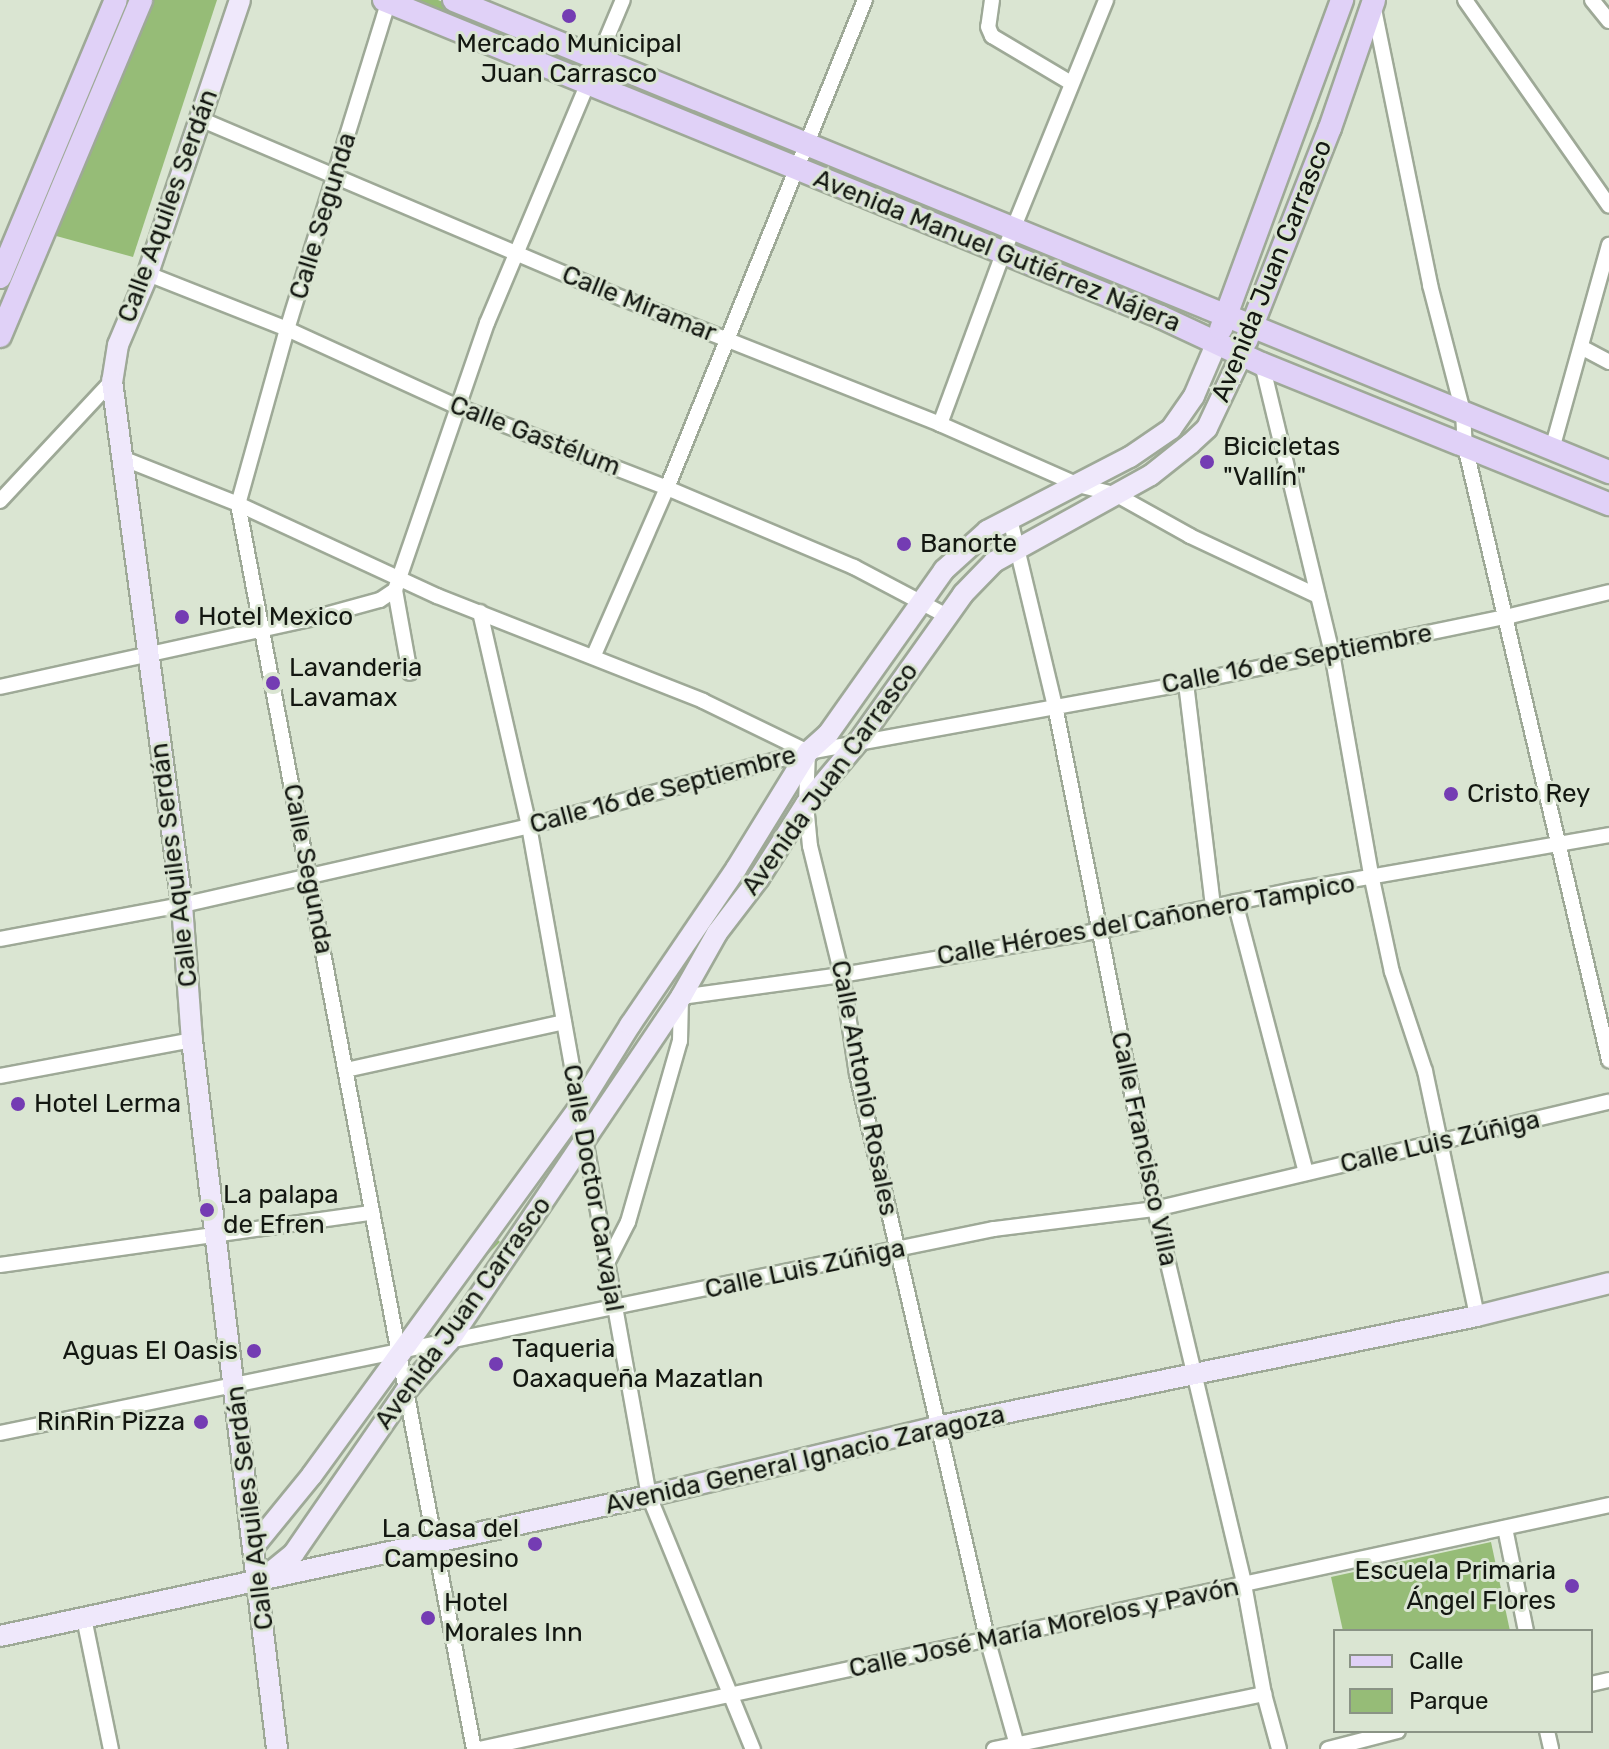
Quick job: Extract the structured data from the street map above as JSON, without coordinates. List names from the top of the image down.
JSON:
{
  "streets": {
    "main road": ["Avenida Manuel Gutiérrez Nájera", "Avenida Juan Carrasco"],
    "street": [
      "Calle Aquiles Serdán",
      "Calle Segunda",
      "Calle Miramar",
      "Calle Gastélum",
      "Calle 16 de Septiembre",
      "Calle Héroes del Cañonero Tampico",
      "Calle Antonio Rosales",
      "Calle Luis Zúñiga",
      "Calle Francisco Villa",
      "Calle Doctor Carvajal",
      "Avenida General Ignacio Zaragoza",
      "Calle José María Morelos y Pavón"
    ]
  },
  "crossings": [
    ["Calle Aquiles Serdán", "Avenida Juan Carrasco"],
    ["Calle Aquiles Serdán", "Calle Miramar"],
    ["Calle Aquiles Serdán", "Calle Gastélum"],
    ["Calle Aquiles Serdán", "Calle 16 de Septiembre"],
    ["Calle Aquiles Serdán", "Calle Luis Zúñiga"],
    ["Calle Aquiles Serdán", "Avenida General Ignacio Zaragoza"],
    ["Calle Segunda", "Avenida Manuel Gutiérrez Nájera"],
    ["Calle Segunda", "Avenida Juan Carrasco"],
    ["Calle Segunda", "Calle Miramar"],
    ["Calle Segunda", "Calle Gastélum"],
    ["Calle Segunda", "Calle 16 de Septiembre"],
    ["Calle Segunda", "Calle Luis Zúñiga"],
    ["Calle Segunda", "Avenida General Ignacio Zaragoza"],
    ["Calle Segunda", "Calle José María Morelos y Pavón"],
    ["Avenida Manuel Gutiérrez Nájera", "Avenida Juan Carrasco"],
    ["Avenida Juan Carrasco", "Calle Miramar"],
    ["Avenida Juan Carrasco", "Calle Gastélum"],
    ["Avenida Juan Carrasco", "Calle 16 de Septiembre"],
    ["Avenida Juan Carrasco", "Calle Héroes del Cañonero Tampico"],
    ["Avenida Juan Carrasco", "Calle Antonio Rosales"],
    ["Avenida Juan Carrasco", "Calle Luis Zúñiga"],
    ["Avenida Juan Carrasco", "Calle Francisco Villa"],
    ["Avenida Juan Carrasco", "Calle Doctor Carvajal"],
    ["Avenida Juan Carrasco", "Avenida General Ignacio Zaragoza"],
    ["Calle 16 de Septiembre", "Calle Antonio Rosales"],
    ["Calle 16 de Septiembre", "Calle Francisco Villa"],
    ["Calle 16 de Septiembre", "Calle Doctor Carvajal"],
    ["Calle Héroes del Cañonero Tampico", "Calle Antonio Rosales"],
    ["Calle Héroes del Cañonero Tampico", "Calle Francisco Villa"],
    ["Calle Antonio Rosales", "Calle Luis Zúñiga"],
    ["Calle Antonio Rosales", "Avenida General Ignacio Zaragoza"],
    ["Calle Antonio Rosales", "Calle José María Morelos y Pavón"],
    ["Calle Luis Zúñiga", "Calle Francisco Villa"],
    ["Calle Luis Zúñiga", "Calle Doctor Carvajal"],
    ["Calle Francisco Villa", "Avenida General Ignacio Zaragoza"],
    ["Calle Francisco Villa", "Calle José María Morelos y Pavón"],
    ["Calle Doctor Carvajal", "Avenida General Ignacio Zaragoza"],
    ["Calle Doctor Carvajal", "Calle José María Morelos y Pavón"]
  ],
  "places": [
    "Mercado Municipal Juan Carrasco",
    "Bicicletas \"Vallín\"",
    "Banorte",
    "Hotel Mexico",
    "Lavanderia Lavamax",
    "Cristo Rey",
    "Hotel Lerma",
    "La palapa de Efren",
    "Aguas El Oasis",
    "Taqueria Oaxaqueña Mazatlan",
    "RinRin Pizza",
    "La Casa del Campesino",
    "Escuela Primaria Ángel Flores",
    "Hotel Morales Inn"
  ],
  "legend": ["Calle", "Parque"]
}
